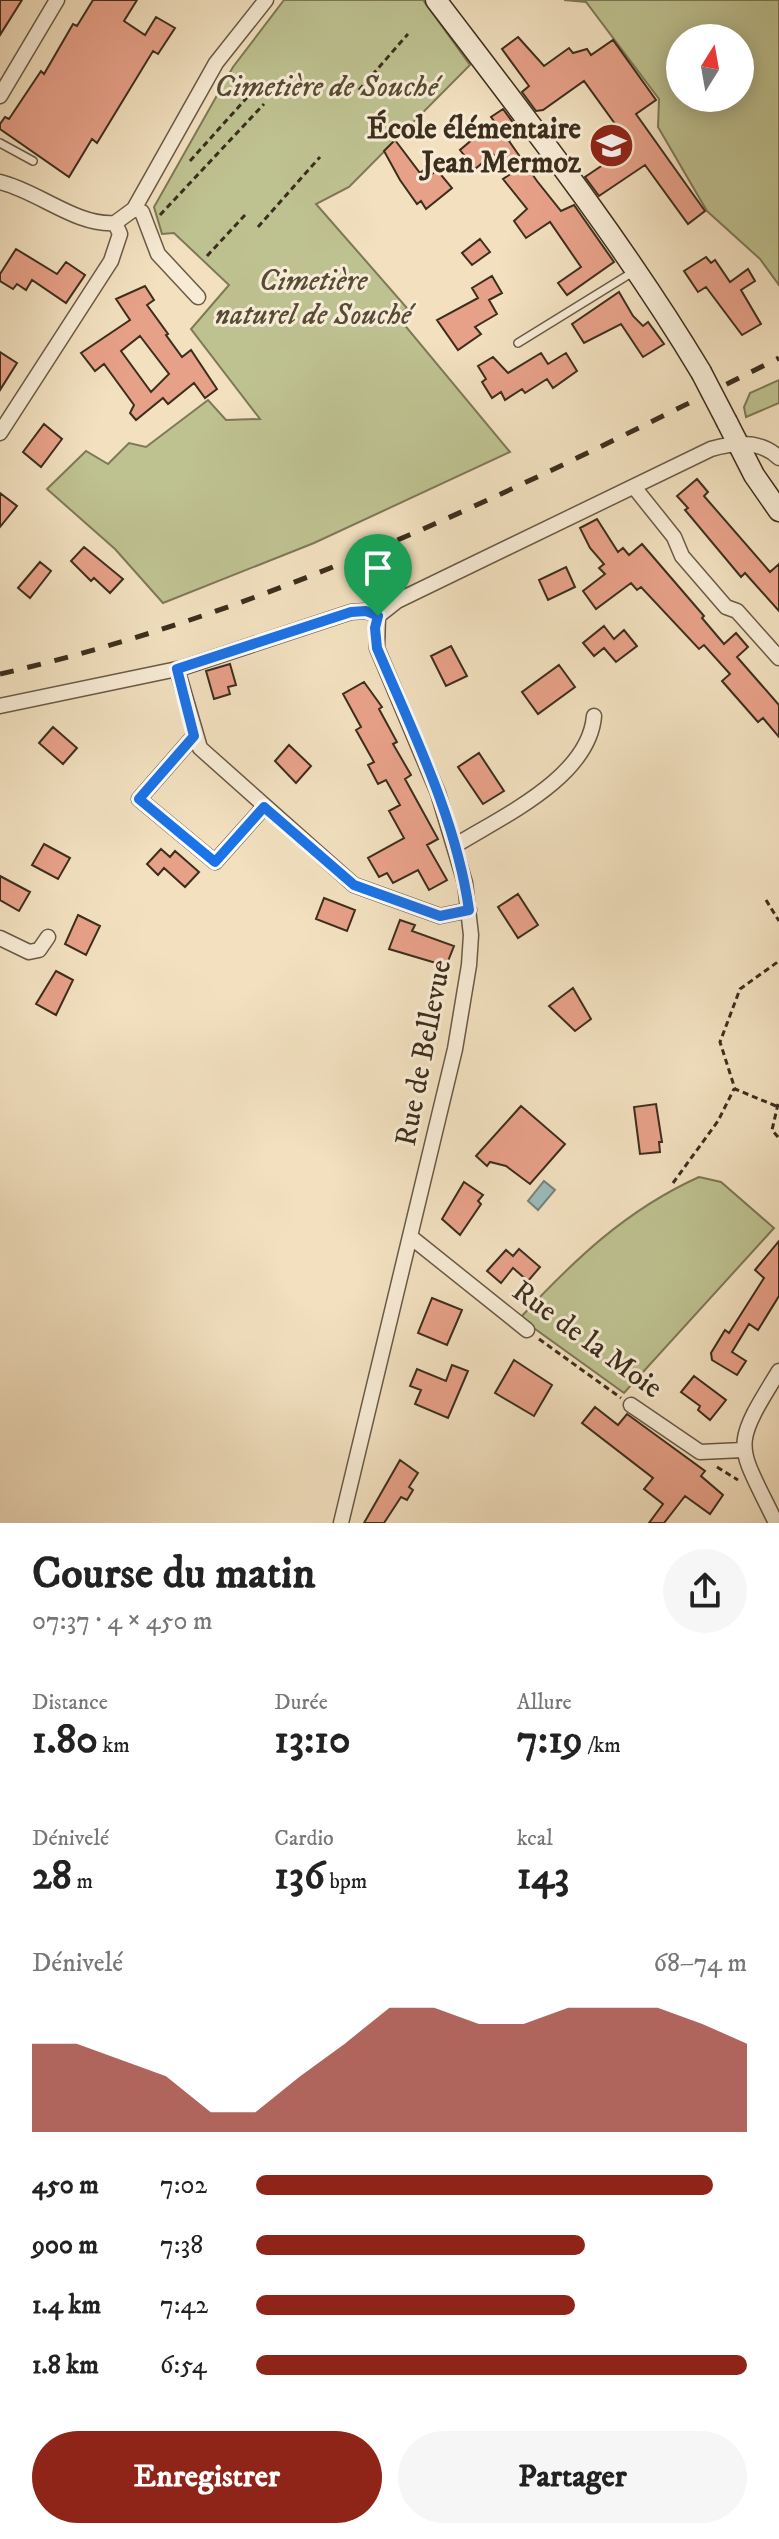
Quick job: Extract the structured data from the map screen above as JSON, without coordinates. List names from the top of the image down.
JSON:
{
  "streets": {
    "street": ["Rue de Bellevue", "Rue de la Moie"]
  },
  "crossings": [
    ["Rue de Bellevue", "Rue de la Moie"]
  ],
  "parks": ["Cimetière de Souché", "Cimetière naturel de Souché"],
  "places": {
    "school or university": ["École élémentaire Jean Mermoz"]
  },
  "north": "top",
  "page": {
    "heading": ["Course du matin", "07:37 · 4 × 450 m"],
    "stats": [
      ["Distance", "1.80 km"],
      ["Durée", "13:10"],
      ["Allure", "7:19 /km"],
      ["Dénivelé", "28 m"],
      ["Cardio", "136 bpm"],
      ["kcal", "143"]
    ],
    "chart": ["Dénivelé", "68–74 m"],
    "list": [
      {
        "name": "450 m",
        "note": "7:02"
      },
      {
        "name": "900 m",
        "note": "7:38"
      },
      {
        "name": "1.4 km",
        "note": "7:42"
      },
      {
        "name": "1.8 km",
        "note": "6:54"
      }
    ],
    "buttons": ["Enregistrer", "Partager"]
  }
}
